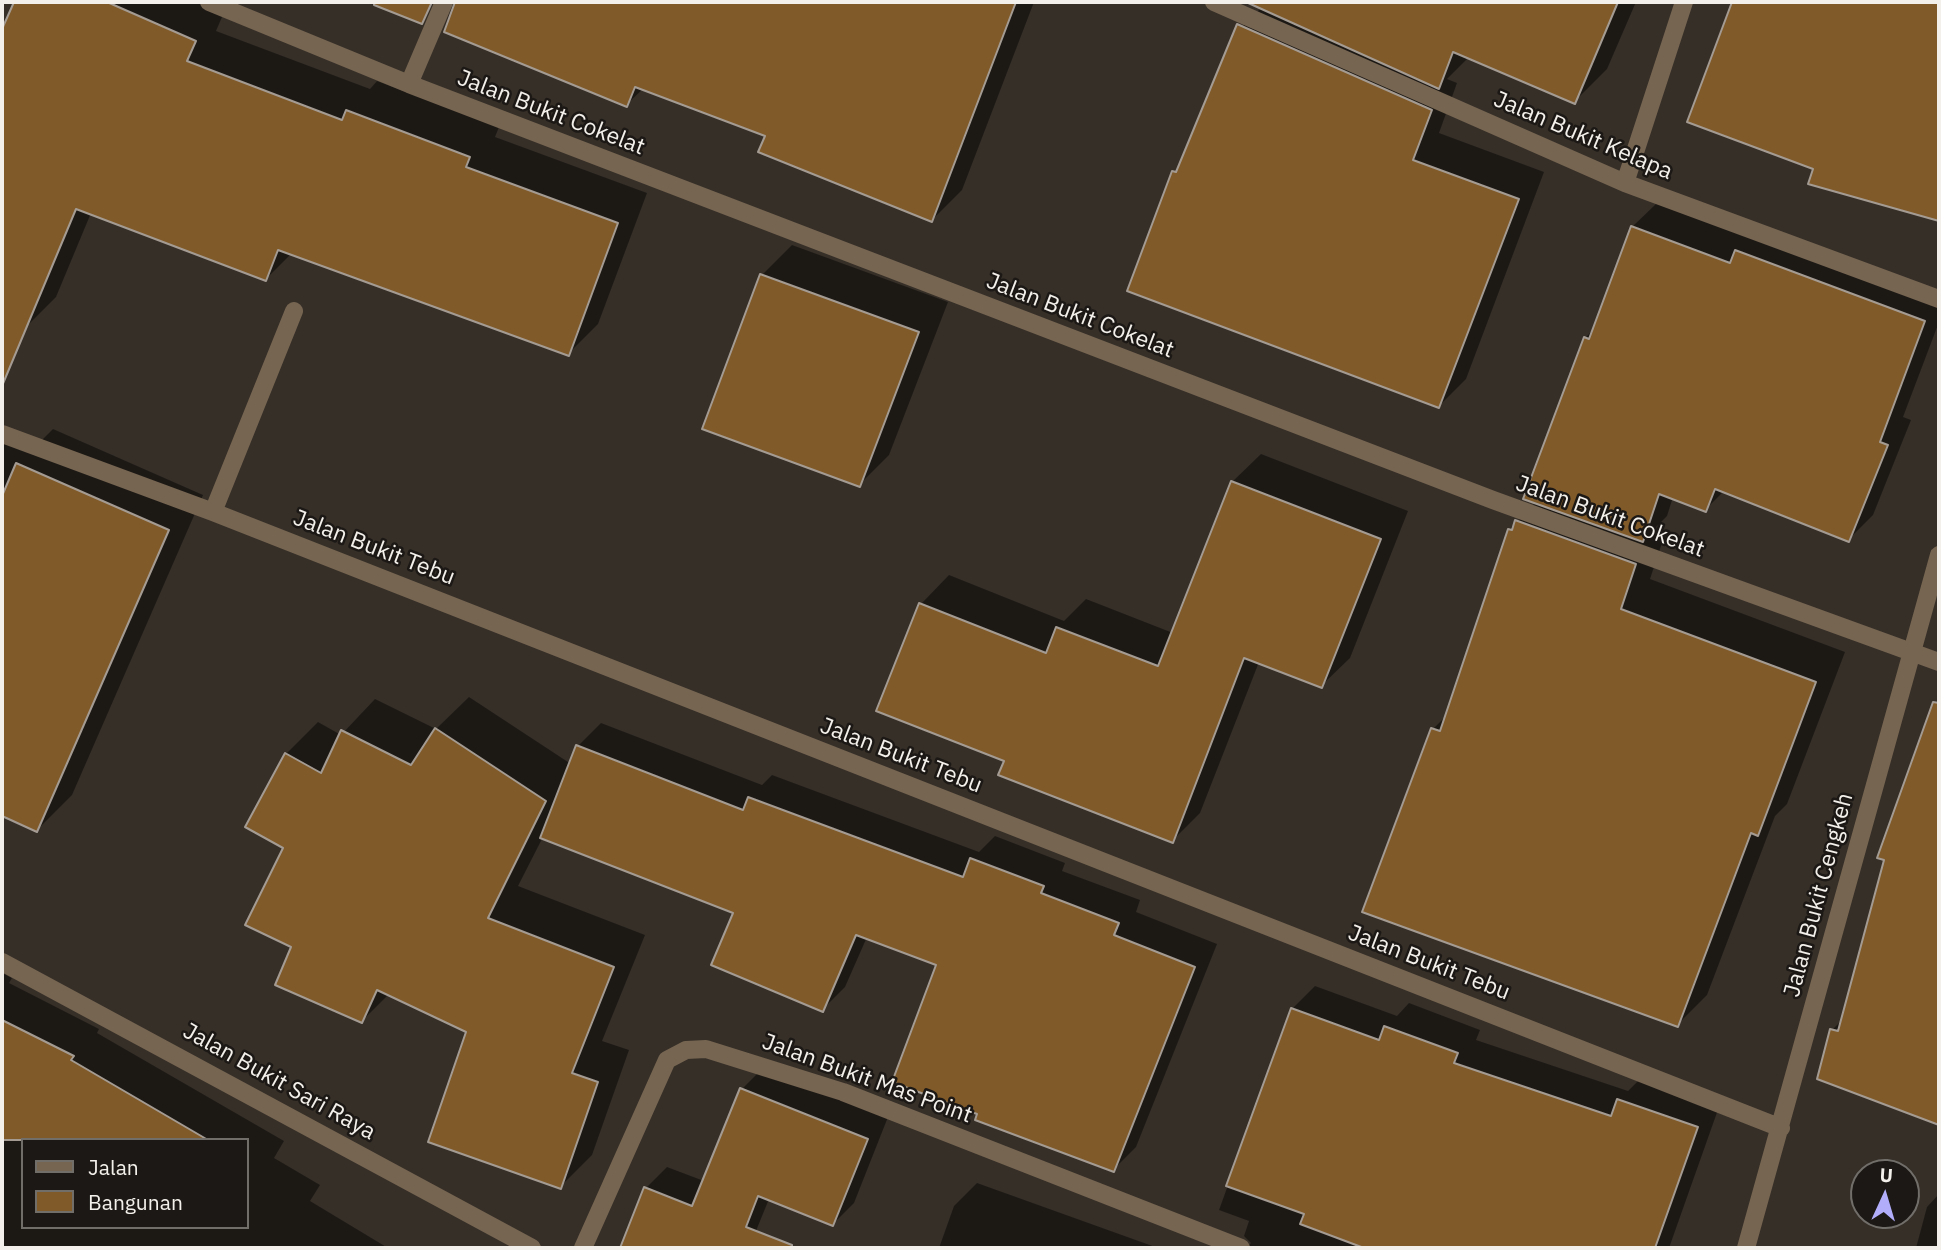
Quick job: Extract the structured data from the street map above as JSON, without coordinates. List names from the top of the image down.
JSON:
{
  "streets": {
    "street": [
      "Jalan Bukit Cokelat",
      "Jalan Bukit Kelapa",
      "Jalan Bukit Tebu",
      "Jalan Bukit Cengkeh",
      "Jalan Bukit Mas Point",
      "Jalan Bukit Sari Raya"
    ]
  },
  "crossings": [
    ["Jalan Bukit Cokelat", "Jalan Bukit Cengkeh"],
    ["Jalan Bukit Tebu", "Jalan Bukit Cengkeh"]
  ],
  "legend": ["Jalan", "Bangunan"],
  "north": "top"
}
